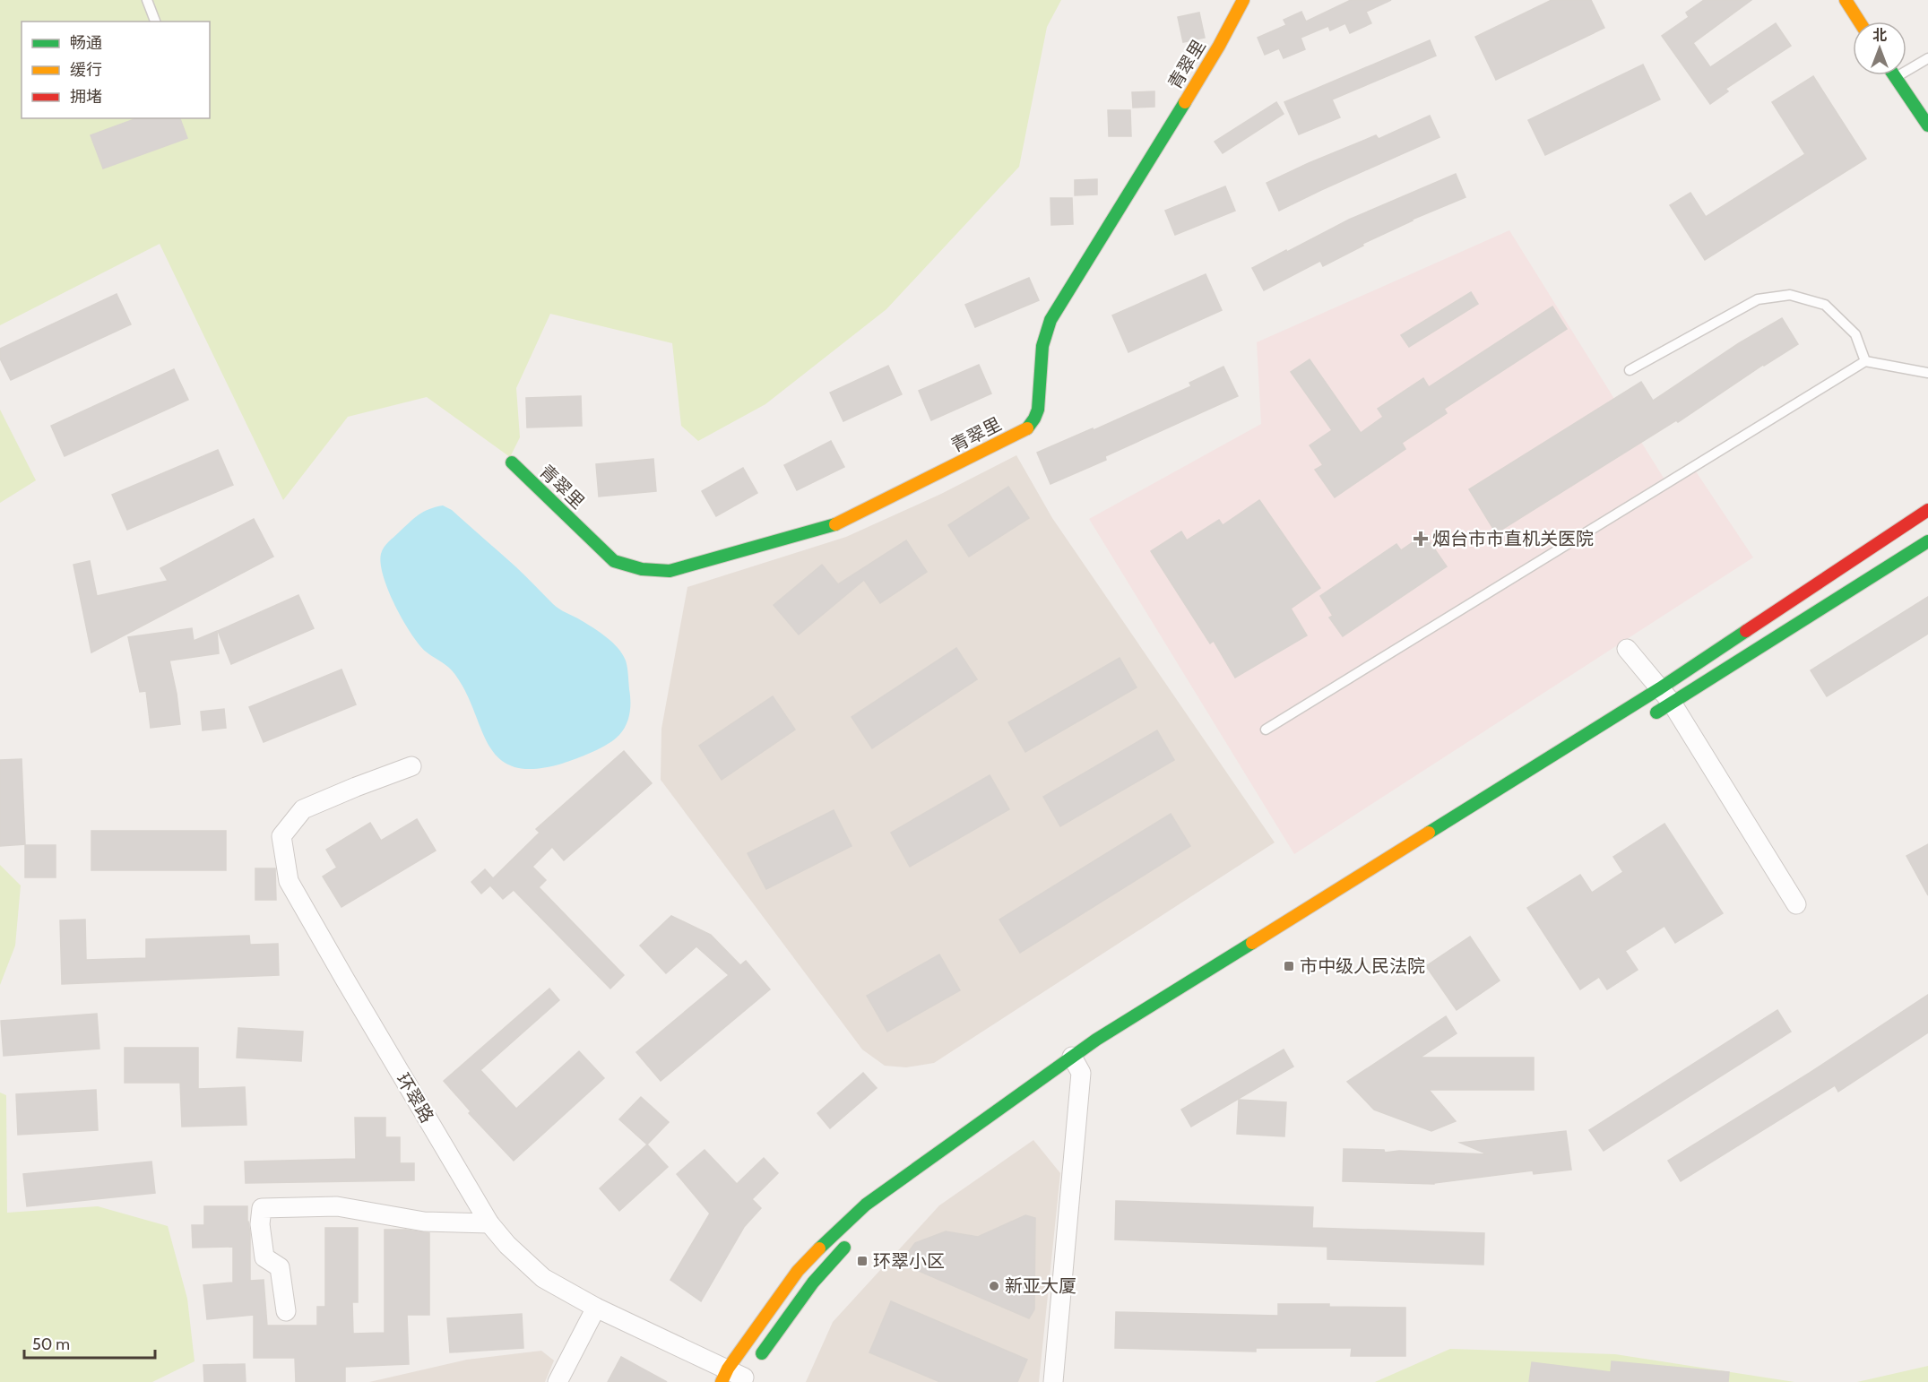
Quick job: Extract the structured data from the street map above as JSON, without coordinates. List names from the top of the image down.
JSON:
{
  "streets": {
    "main road": ["青翠里"],
    "street": ["环翠路"]
  },
  "places": {
    "health": ["烟台市市直机关医院"],
    "transit": ["市中级人民法院", "环翠小区"],
    "other": ["新亚大厦"]
  },
  "legend": ["畅通", "缓行", "拥堵"],
  "scale_bar": "50 m",
  "north": "top"
}
